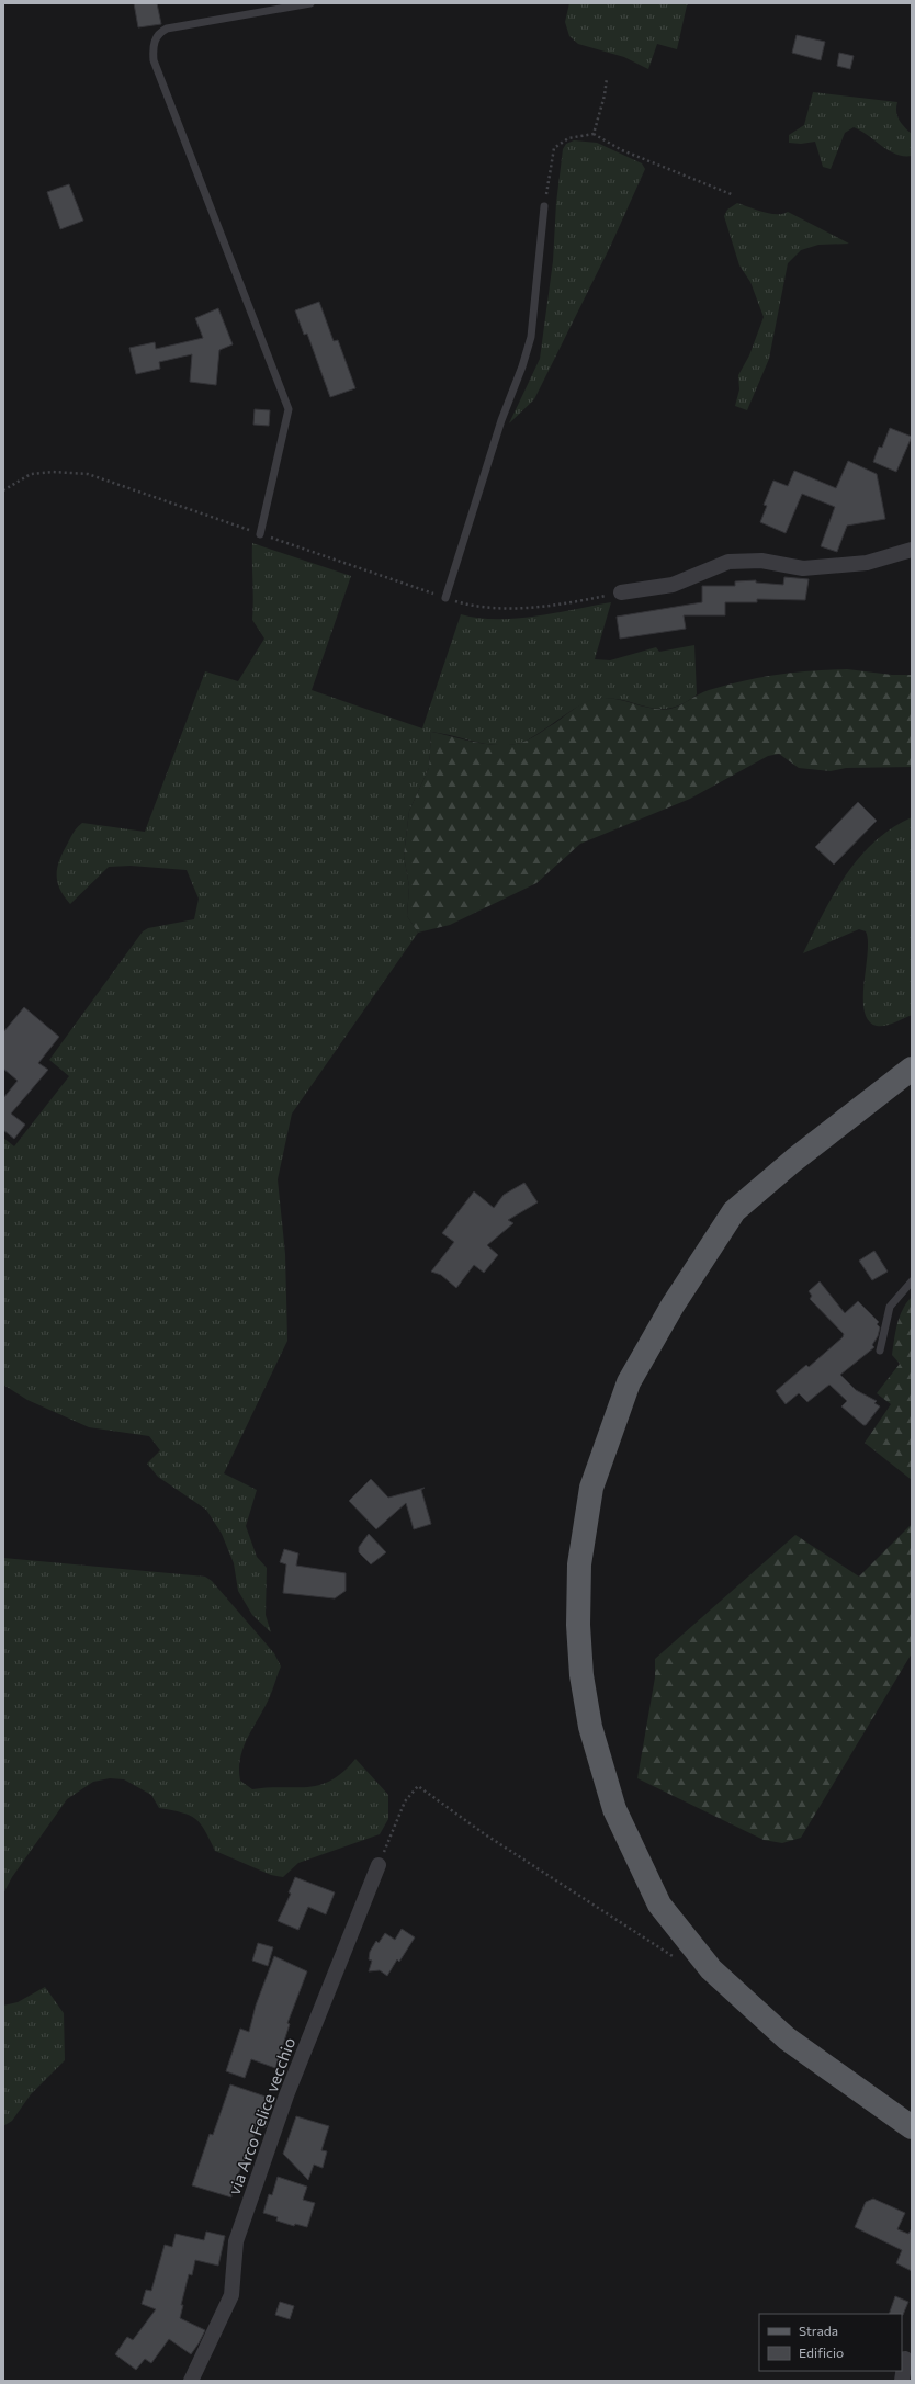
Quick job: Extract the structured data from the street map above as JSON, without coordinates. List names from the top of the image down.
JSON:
{
  "streets": {
    "street": ["via Arco Felice vecchio"]
  },
  "legend": ["Strada", "Edificio"]
}
